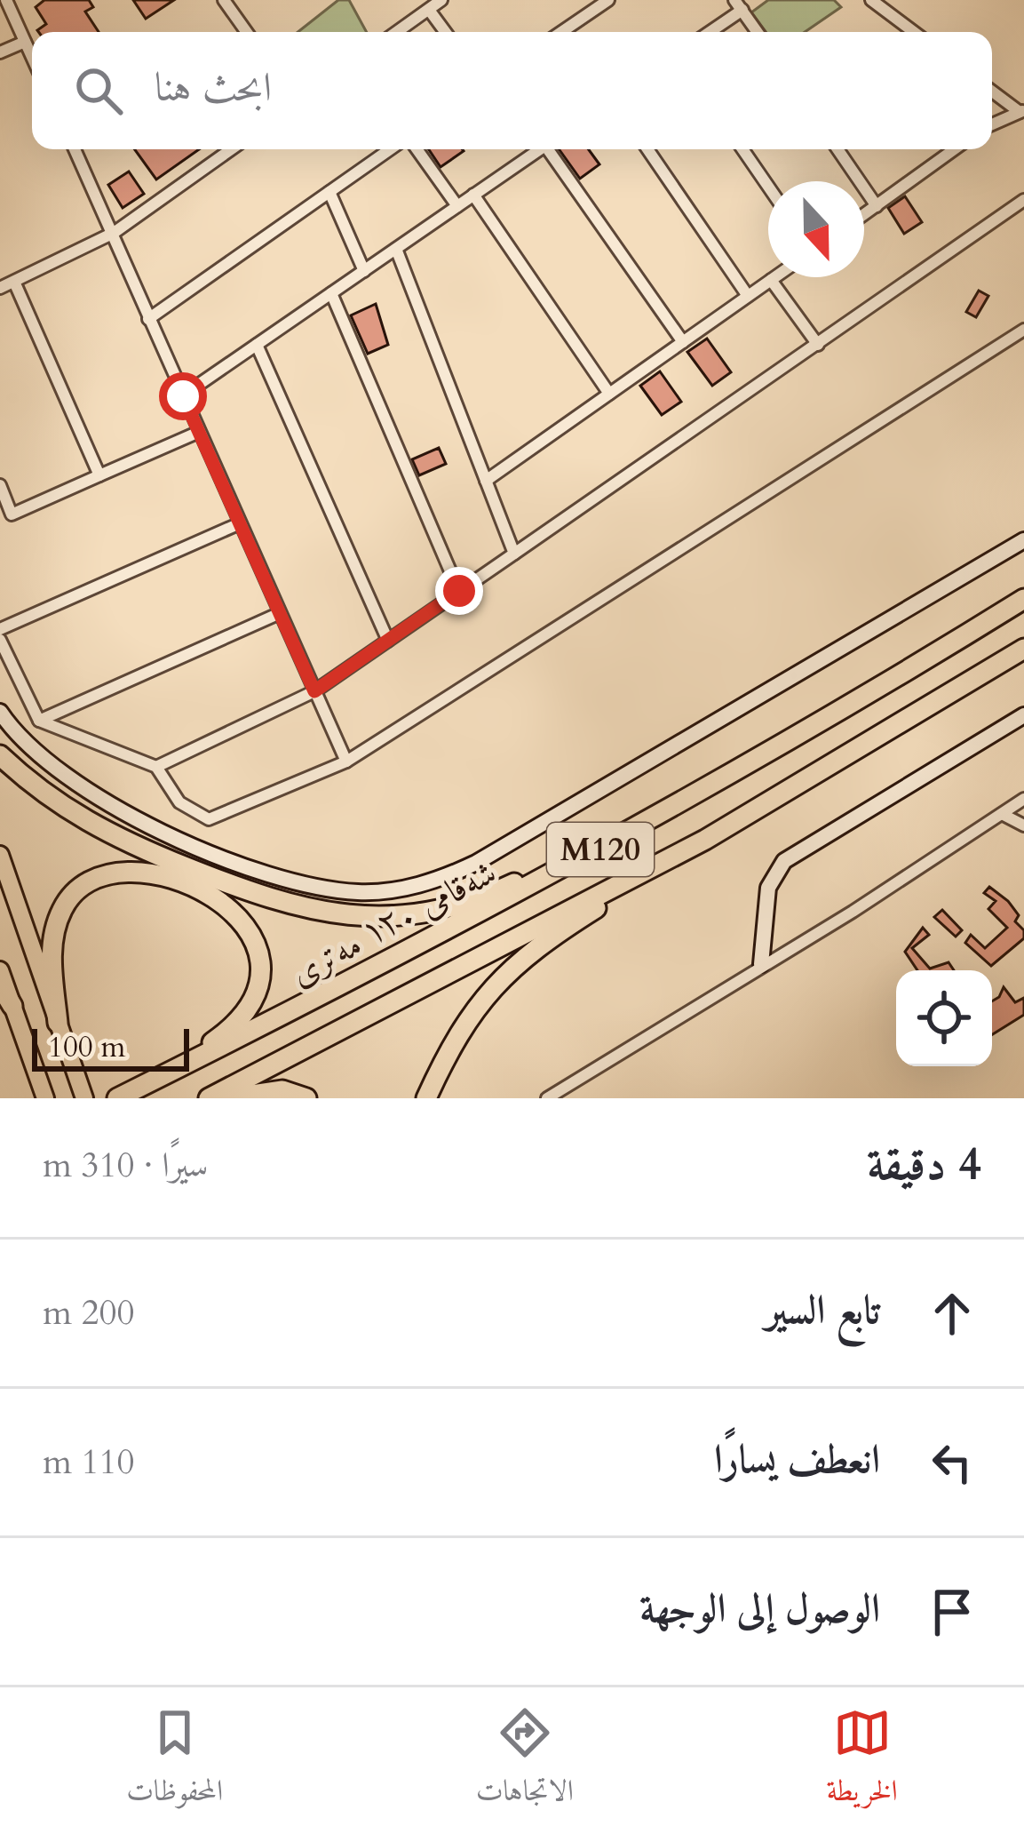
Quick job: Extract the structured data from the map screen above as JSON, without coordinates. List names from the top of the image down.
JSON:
{
  "streets": {
    "highway": ["M120", "شەقامی ١٢٠ مەتری"]
  },
  "scale_bar": "100 m",
  "north": "bottom",
  "page": {
    "search": "ابحث هنا",
    "scale": "100 m",
    "heading": ["4 دقيقة", "سيرًا · 310 m"],
    "list": [
      ["تابع السير", "200 m"],
      ["انعطف يسارًا", "110 m"],
      "الوصول إلى الوجهة"
    ],
    "nav": ["الخريطة", "الاتجاهات", "المحفوظات"]
  }
}
